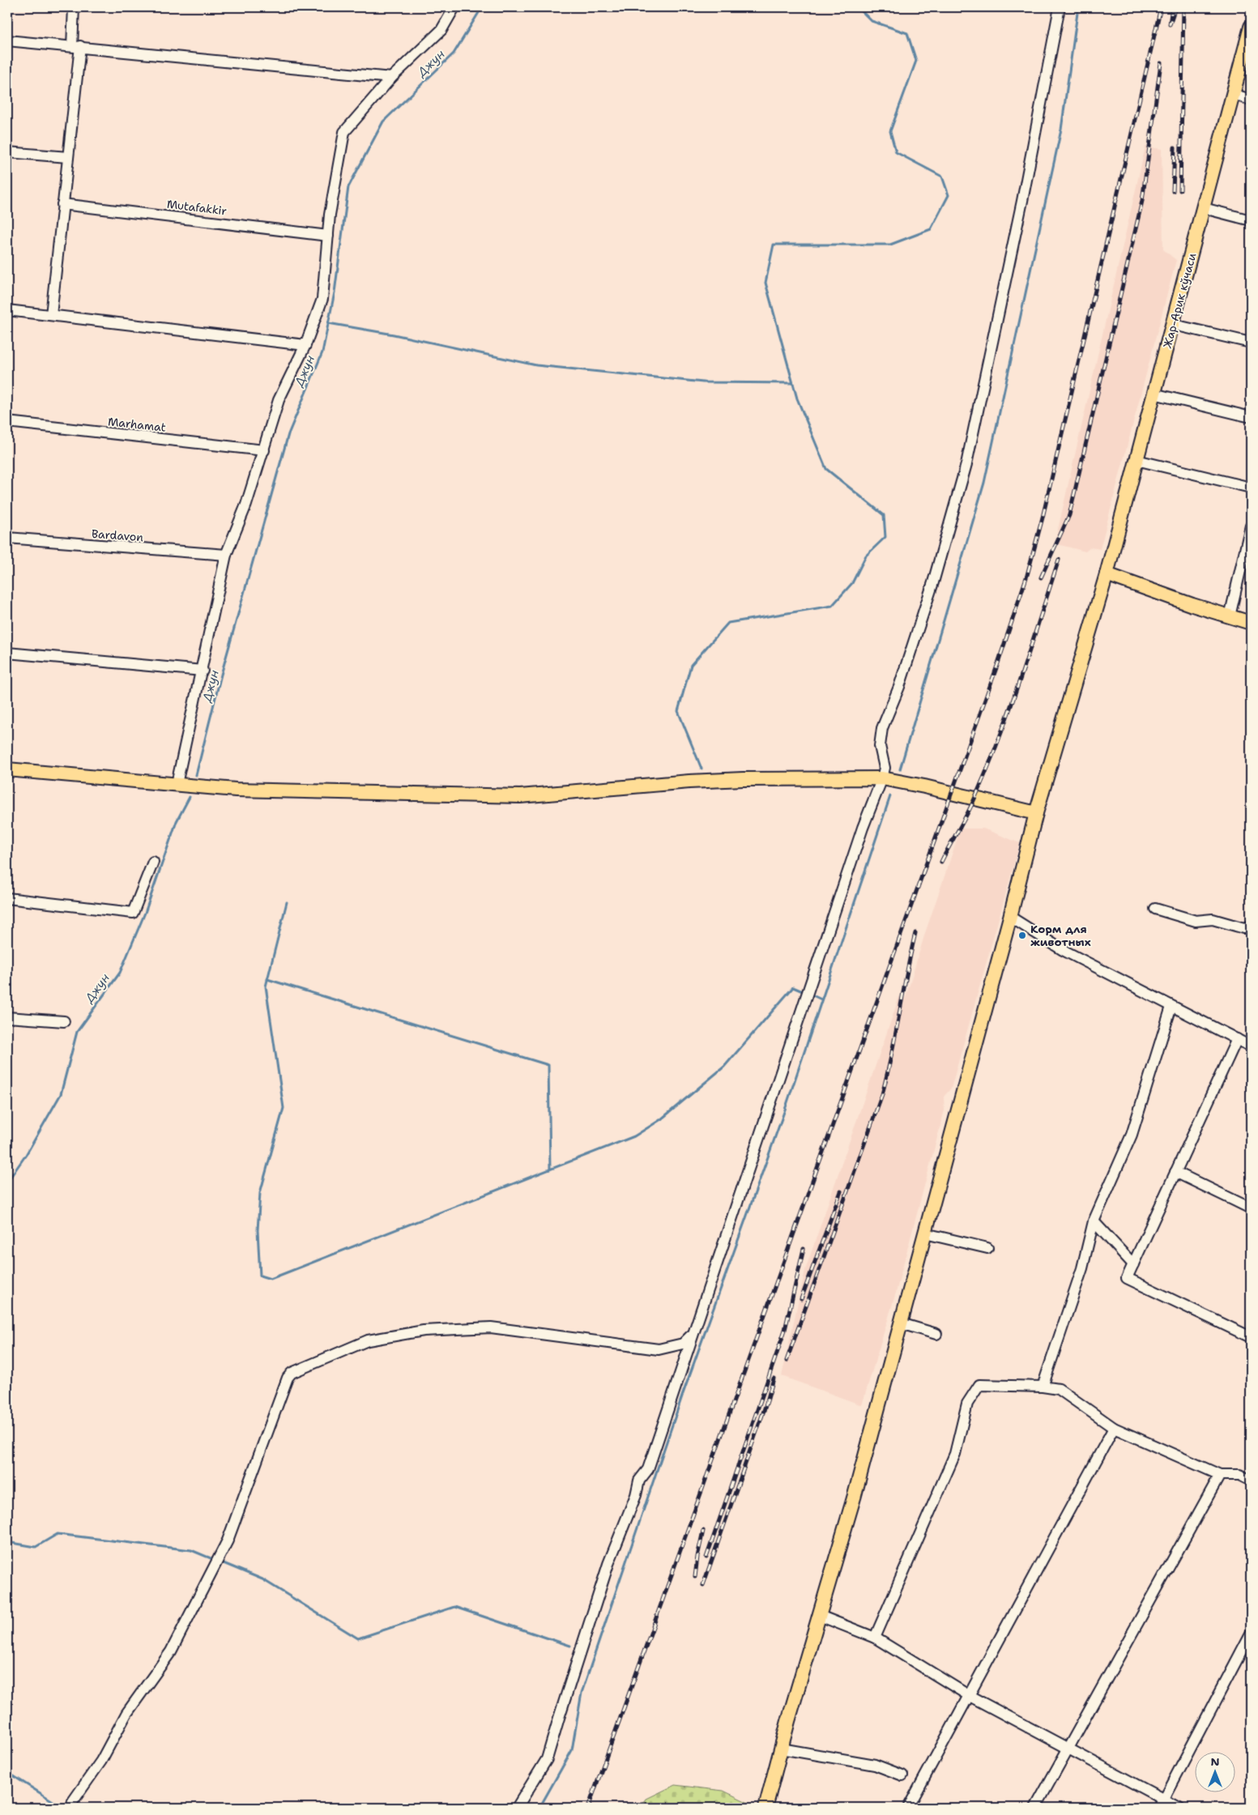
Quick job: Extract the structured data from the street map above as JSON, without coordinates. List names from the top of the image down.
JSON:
{
  "streets": {
    "main road": ["Жар-Арик кўчаси"],
    "street": ["Mutafakkir", "Marhamat", "Bardavon"]
  },
  "water": ["Джун"],
  "places": ["Корм для животных"],
  "north": "top"
}
